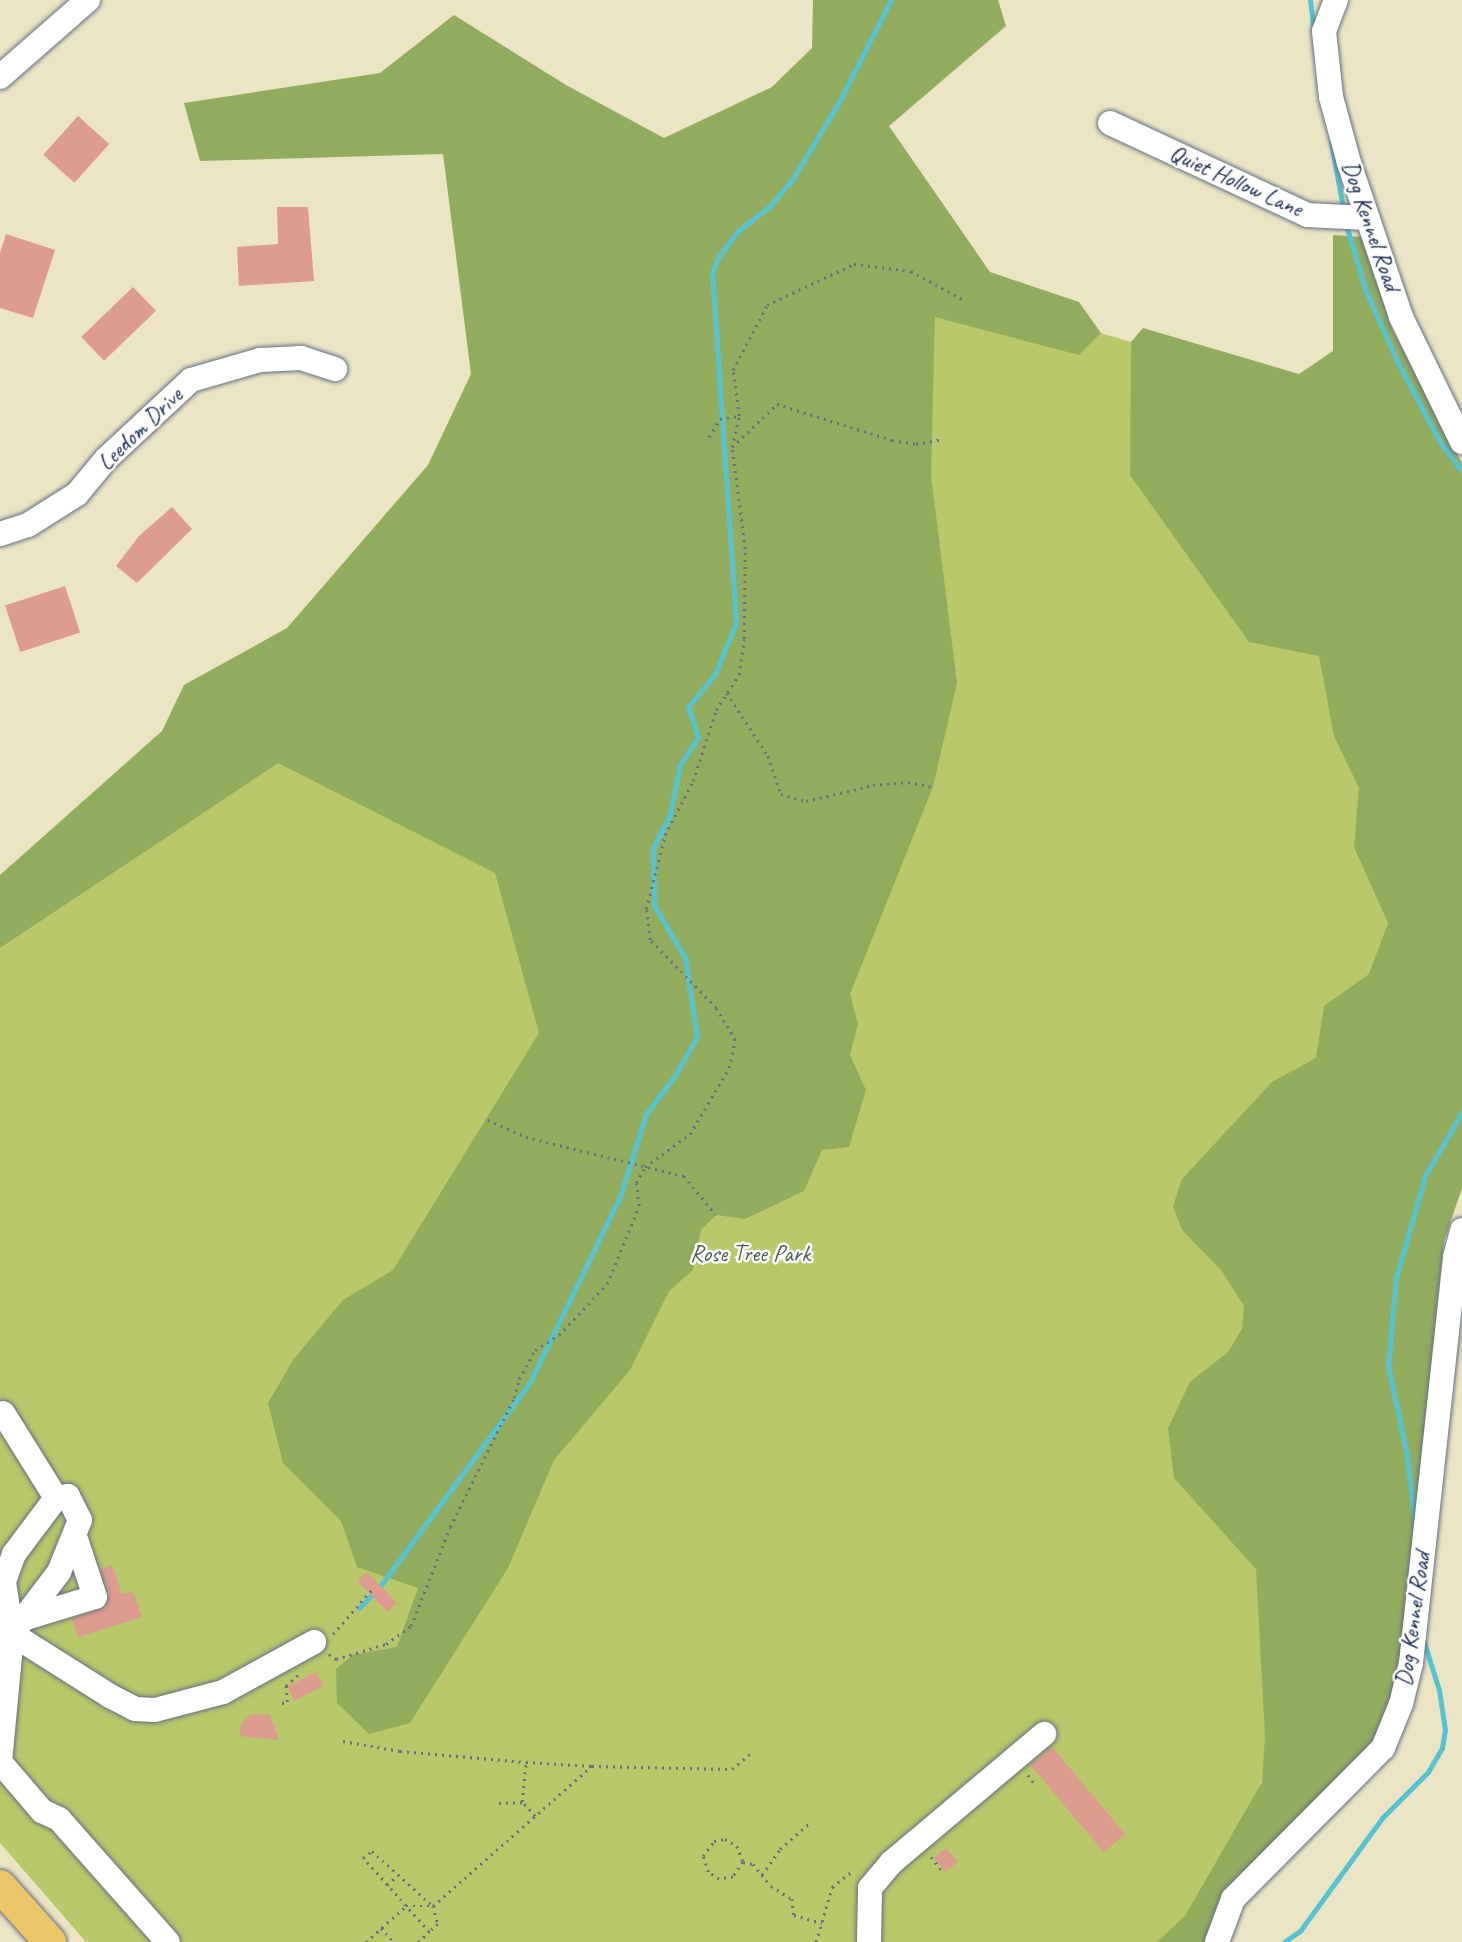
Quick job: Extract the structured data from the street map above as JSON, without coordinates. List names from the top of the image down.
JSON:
{
  "streets": {
    "street": ["Quiet Hollow Lane", "Dog Kennel Road", "Leedom Drive"]
  },
  "crossings": [
    ["Quiet Hollow Lane", "Dog Kennel Road"]
  ],
  "parks": ["Rose Tree Park"]
}
